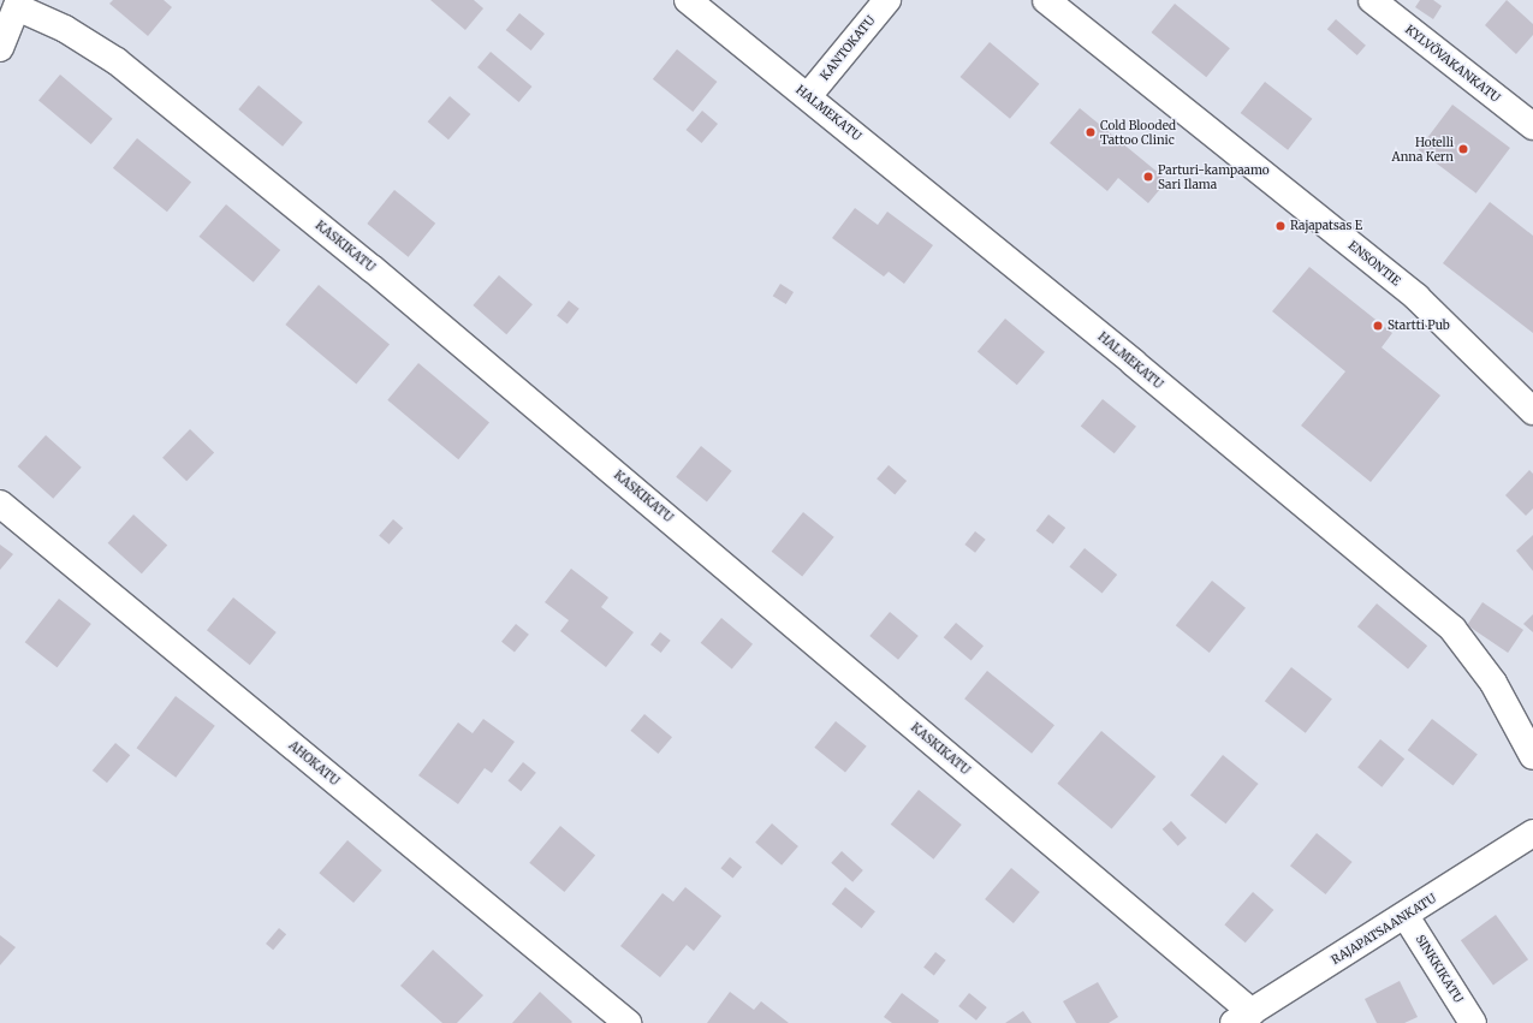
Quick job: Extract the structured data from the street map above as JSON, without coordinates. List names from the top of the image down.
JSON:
{
  "streets": {
    "street": [
      "KANTOKATU",
      "KYLVÖVAKANKATU",
      "HALMEKATU",
      "KASKIKATU",
      "ENSONTIE",
      "AHOKATU",
      "RAJAPATSAANKATU",
      "SINKKIKATU"
    ]
  },
  "crossings": [
    ["KANTOKATU", "HALMEKATU"],
    ["KASKIKATU", "RAJAPATSAANKATU"],
    ["RAJAPATSAANKATU", "SINKKIKATU"]
  ],
  "places": [
    "Cold Blooded Tattoo Clinic",
    "Hotelli Anna Kern",
    "Parturi-kampaamo Sari Ilama",
    "Rajapatsas E",
    "Startti Pub"
  ]
}
